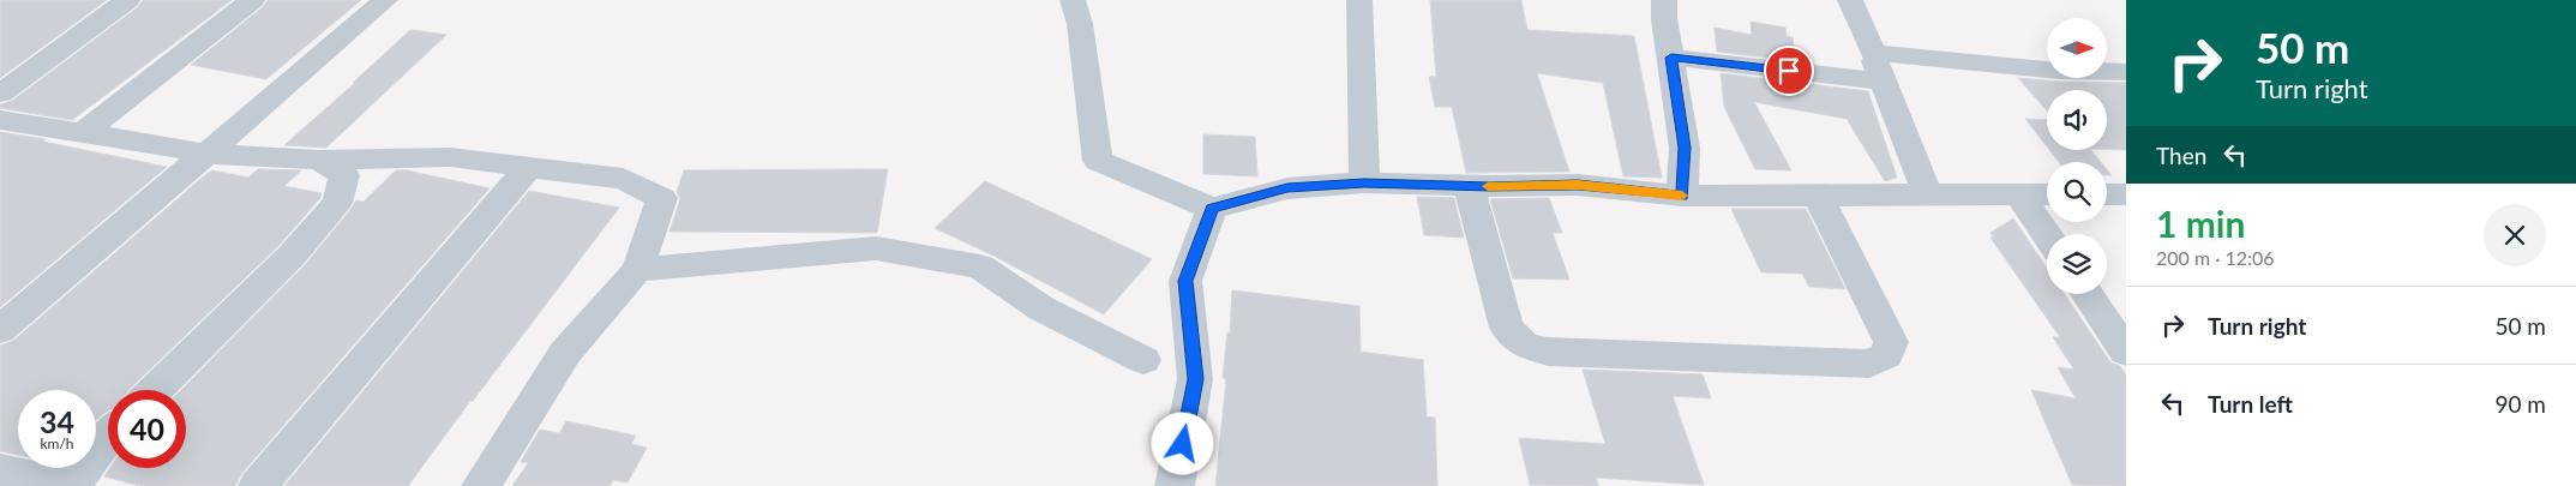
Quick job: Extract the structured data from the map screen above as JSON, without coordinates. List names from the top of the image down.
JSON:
{
  "north": "right",
  "page": {
    "turn": ["50 m", "Turn right"],
    "then": "Then",
    "heading": ["1 min", "200 m · 12:06"],
    "list": [
      {
        "name": "Turn right",
        "value": "50 m"
      },
      {
        "name": "Turn left",
        "value": "90 m"
      }
    ],
    "speed": "34 km/h",
    "limit": "40"
  }
}
